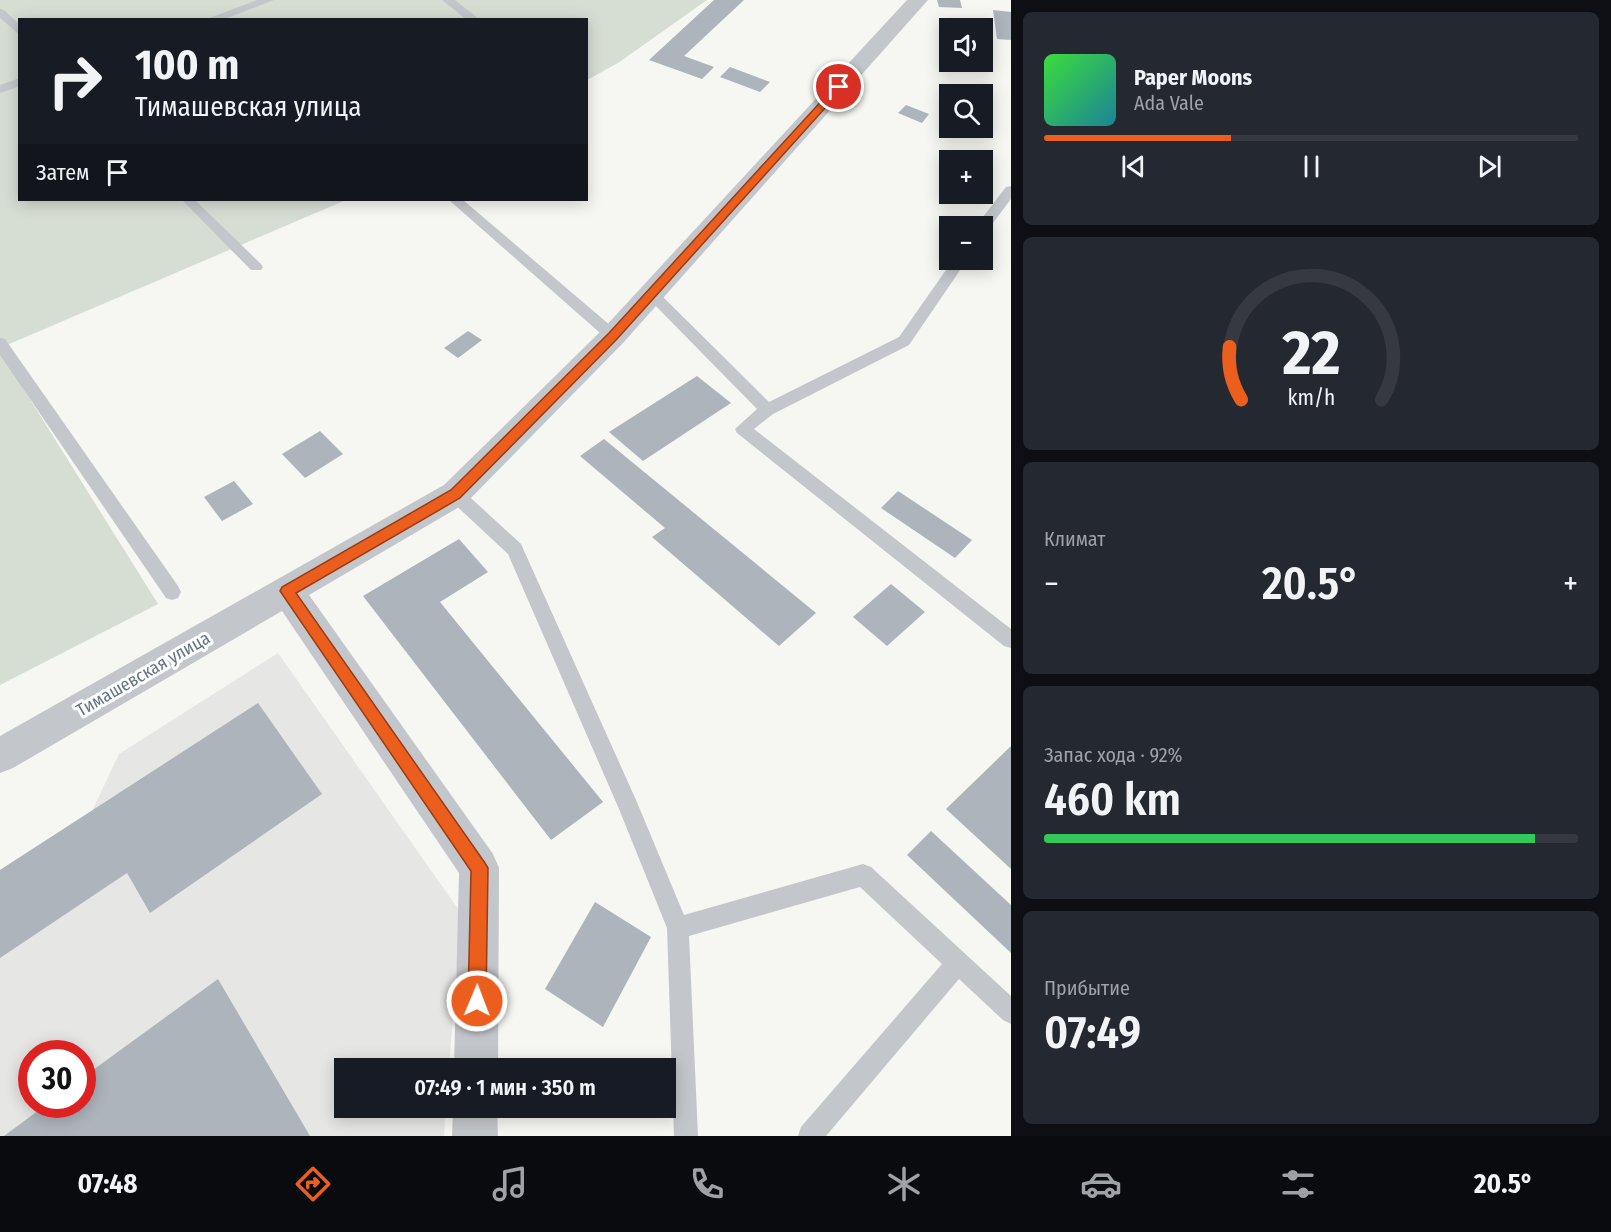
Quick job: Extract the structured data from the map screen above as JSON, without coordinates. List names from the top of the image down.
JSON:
{
  "streets": {
    "street": ["Тимашевская улица"]
  },
  "page": {
    "map_buttons": ["+", "−"],
    "turn": ["100 m", "Тимашевская улица"],
    "song": ["Paper Moons", "Ada Vale"],
    "then": "Затем",
    "tile": [
      "Климат",
      ["Запас хода · 92%", "460 km"],
      ["Прибытие", "07:49"]
    ],
    "heat": ["−", "20.5°", "+"],
    "limit": "30",
    "trip": "07:49 · 1 мин · 350 m",
    "tabs": ["07:48", "20.5°"],
    "gauge": ["22", "km/h"]
  }
}
